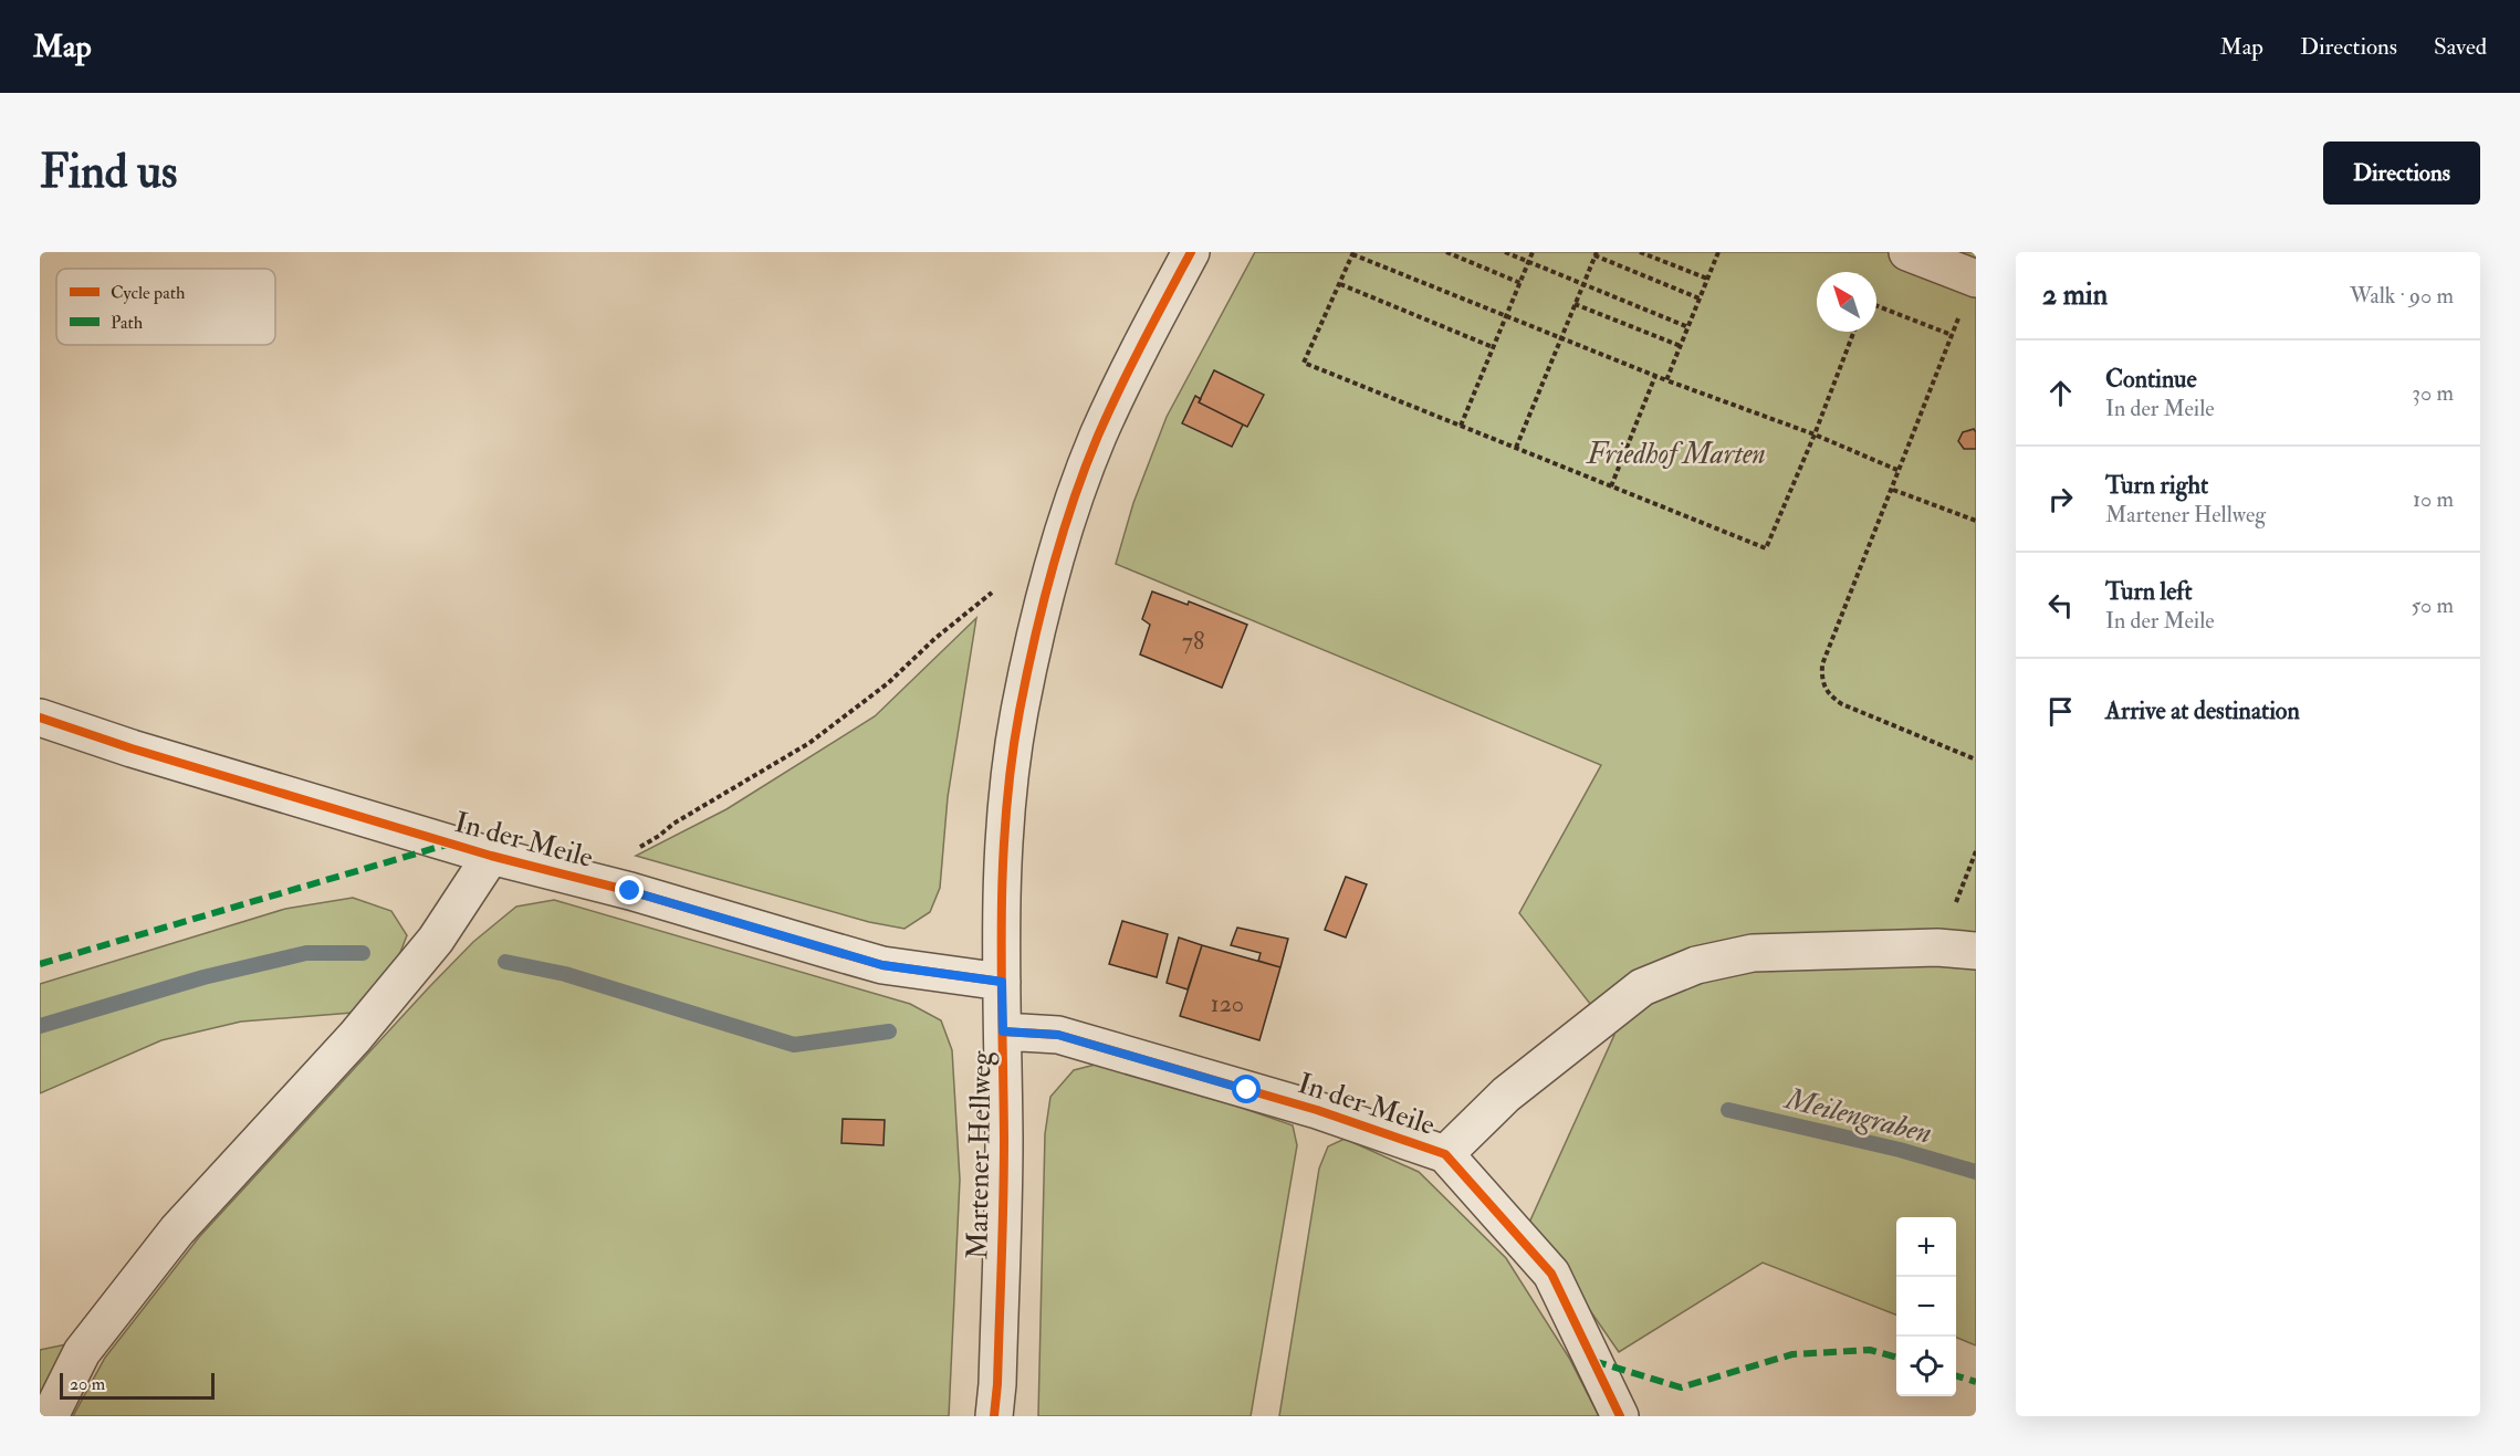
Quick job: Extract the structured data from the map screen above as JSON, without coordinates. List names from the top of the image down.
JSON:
{
  "streets": {
    "street": ["In der Meile", "Martener Hellweg"]
  },
  "crossings": [
    ["In der Meile", "Martener Hellweg"]
  ],
  "water": ["Meilengraben"],
  "parks": ["Friedhof Marten"],
  "house_numbers": ["78", "120"],
  "legend": ["Cycle path", "Path"],
  "scale_bar": "20 m",
  "north": "top left",
  "page": {
    "header": "Map",
    "nav": ["Map", "Directions", "Saved"],
    "buttons": "Directions",
    "title": "Find us",
    "heading": ["2 min", "Walk · 90 m"],
    "list": [
      ["Continue", "In der Meile", "30 m"],
      ["Turn right", "Martener Hellweg", "10 m"],
      ["Turn left", "In der Meile", "50 m"],
      "Arrive at destination"
    ],
    "map_buttons": ["+", "−"],
    "scale": "20 m"
  }
}
